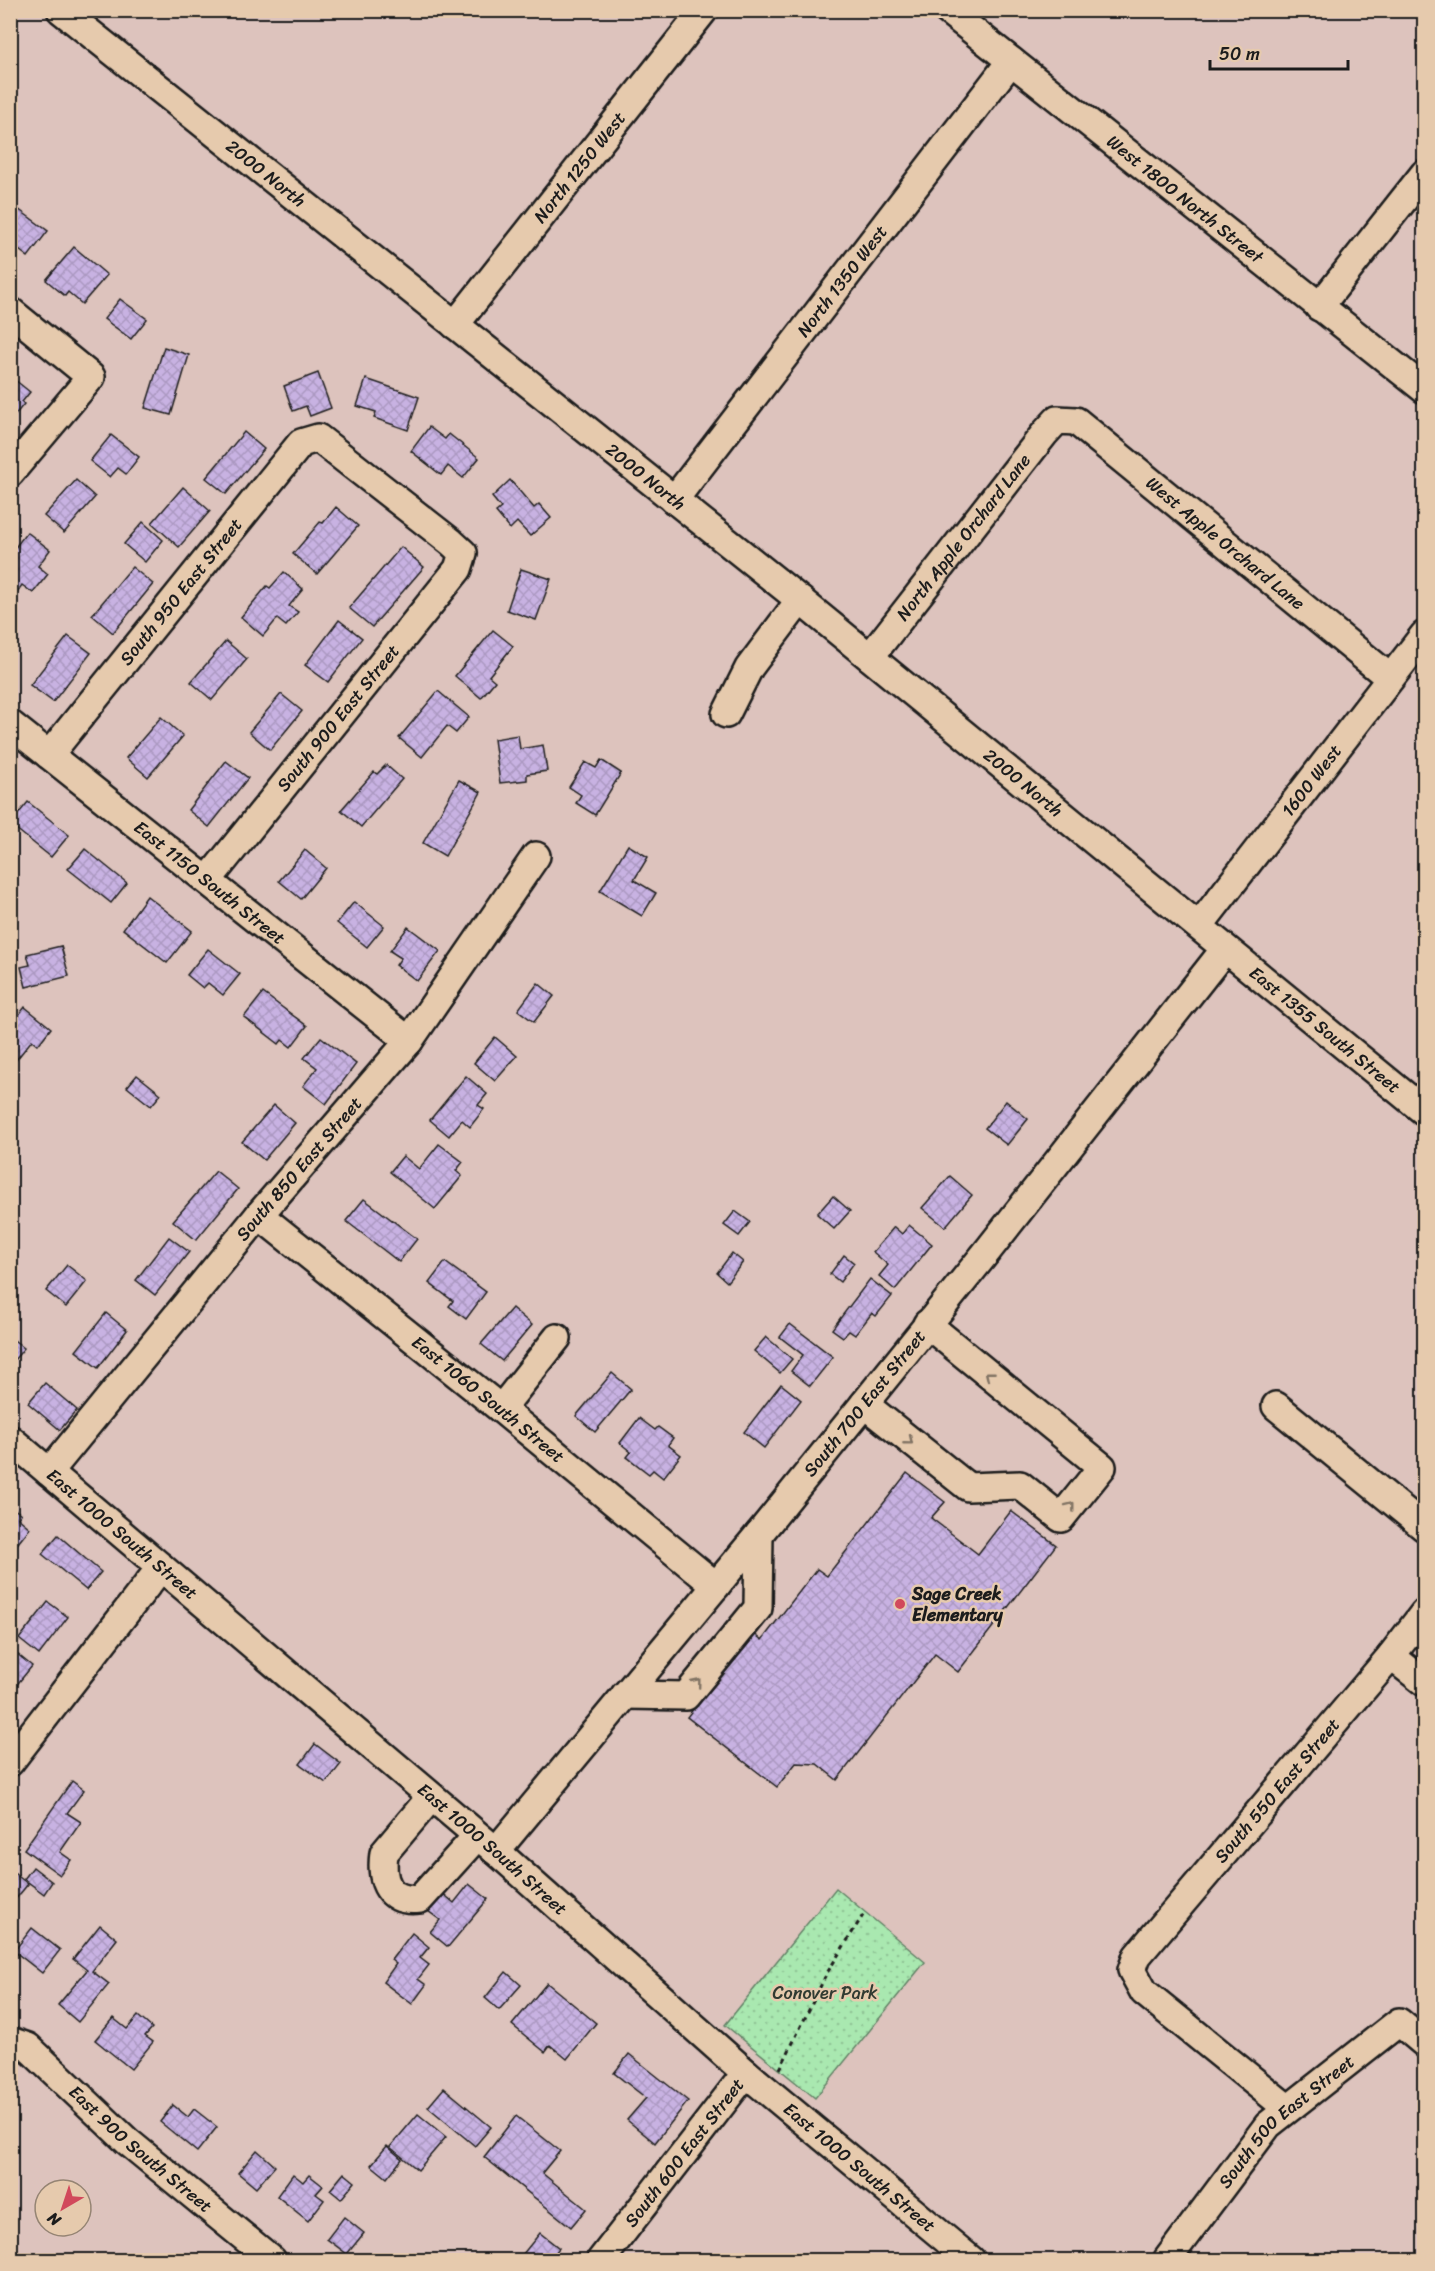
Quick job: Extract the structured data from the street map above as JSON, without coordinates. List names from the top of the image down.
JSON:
{
  "streets": {
    "street": [
      "North 1250 West",
      "2000 North",
      "West 1800 North Street",
      "North 1350 West",
      "North Apple Orchard Lane",
      "West Apple Orchard Lane",
      "South 950 East Street",
      "South 900 East Street",
      "1600 West",
      "East 1150 South Street",
      "East 1355 South Street",
      "South 850 East Street",
      "East 1060 South Street",
      "South 700 East Street",
      "East 1000 South Street",
      "South 550 East Street",
      "South 500 East Street",
      "East 900 South Street",
      "South 600 East Street"
    ]
  },
  "crossings": [
    ["North 1250 West", "2000 North"],
    ["2000 North", "North 1350 West"],
    ["2000 North", "North Apple Orchard Lane"],
    ["2000 North", "1600 West"],
    ["2000 North", "East 1355 South Street"],
    ["2000 North", "South 700 East Street"],
    ["West 1800 North Street", "North 1350 West"],
    ["North Apple Orchard Lane", "West Apple Orchard Lane"],
    ["West Apple Orchard Lane", "1600 West"],
    ["South 950 East Street", "South 900 East Street"],
    ["South 950 East Street", "East 1150 South Street"],
    ["South 900 East Street", "East 1150 South Street"],
    ["East 1150 South Street", "South 850 East Street"],
    ["East 1355 South Street", "South 700 East Street"],
    ["South 850 East Street", "East 1060 South Street"],
    ["South 850 East Street", "East 1000 South Street"],
    ["East 1060 South Street", "South 700 East Street"],
    ["South 700 East Street", "East 1000 South Street"],
    ["East 1000 South Street", "South 600 East Street"],
    ["South 550 East Street", "South 500 East Street"]
  ],
  "parks": ["Conover Park"],
  "places": ["Sage Creek Elementary"],
  "scale_bar": "50 m",
  "north": "bottom left"
}
